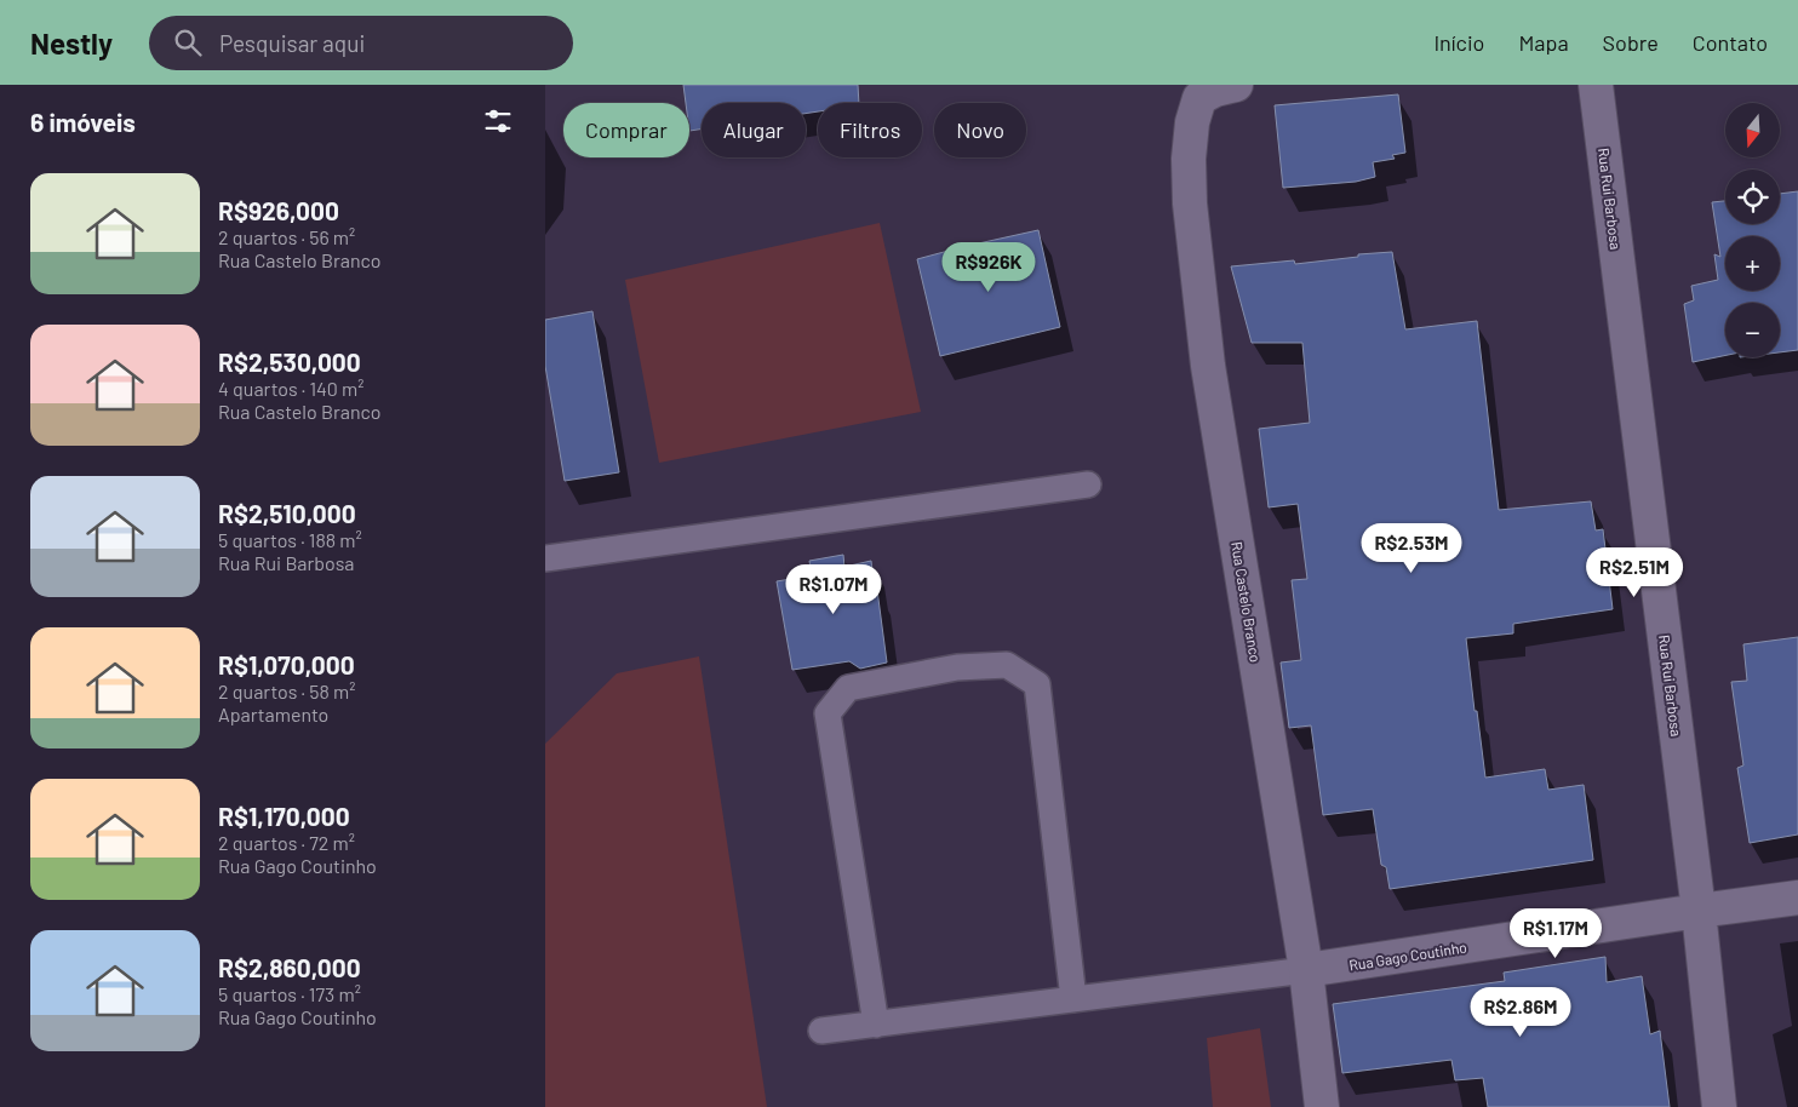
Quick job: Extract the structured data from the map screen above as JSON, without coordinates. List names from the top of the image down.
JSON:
{
  "streets": {
    "street": ["Rua Rui Barbosa", "Rua Castelo Branco", "Rua Gago Coutinho"]
  },
  "crossings": [
    ["Rua Rui Barbosa", "Rua Gago Coutinho"],
    ["Rua Castelo Branco", "Rua Gago Coutinho"]
  ],
  "north": "bottom",
  "page": {
    "header": "Nestly",
    "search": "Pesquisar aqui",
    "nav": [
      "Início",
      "Mapa",
      "Sobre",
      "Contato"
    ],
    "heading": "6 imóveis",
    "map_buttons": ["+", "−"],
    "chip": [
      "Comprar",
      "Alugar",
      "Filtros",
      "Novo"
    ],
    "list": [
      {
        "name": "R$926,000",
        "note": "2 quartos · 56 m² · Rua Castelo Branco"
      },
      {
        "name": "R$2,530,000",
        "note": "4 quartos · 140 m² · Rua Castelo Branco"
      },
      {
        "name": "R$2,510,000",
        "note": "5 quartos · 188 m² · Rua Rui Barbosa"
      },
      {
        "name": "R$1,070,000",
        "note": "2 quartos · 58 m² · Apartamento"
      },
      {
        "name": "R$1,170,000",
        "note": "2 quartos · 72 m² · Rua Gago Coutinho"
      },
      {
        "name": "R$2,860,000",
        "note": "5 quartos · 173 m² · Rua Gago Coutinho"
      }
    ],
    "price": [
      "R$926K",
      "R$2.53M",
      "R$2.51M",
      "R$1.07M",
      "R$1.17M",
      "R$2.86M"
    ]
  }
}
